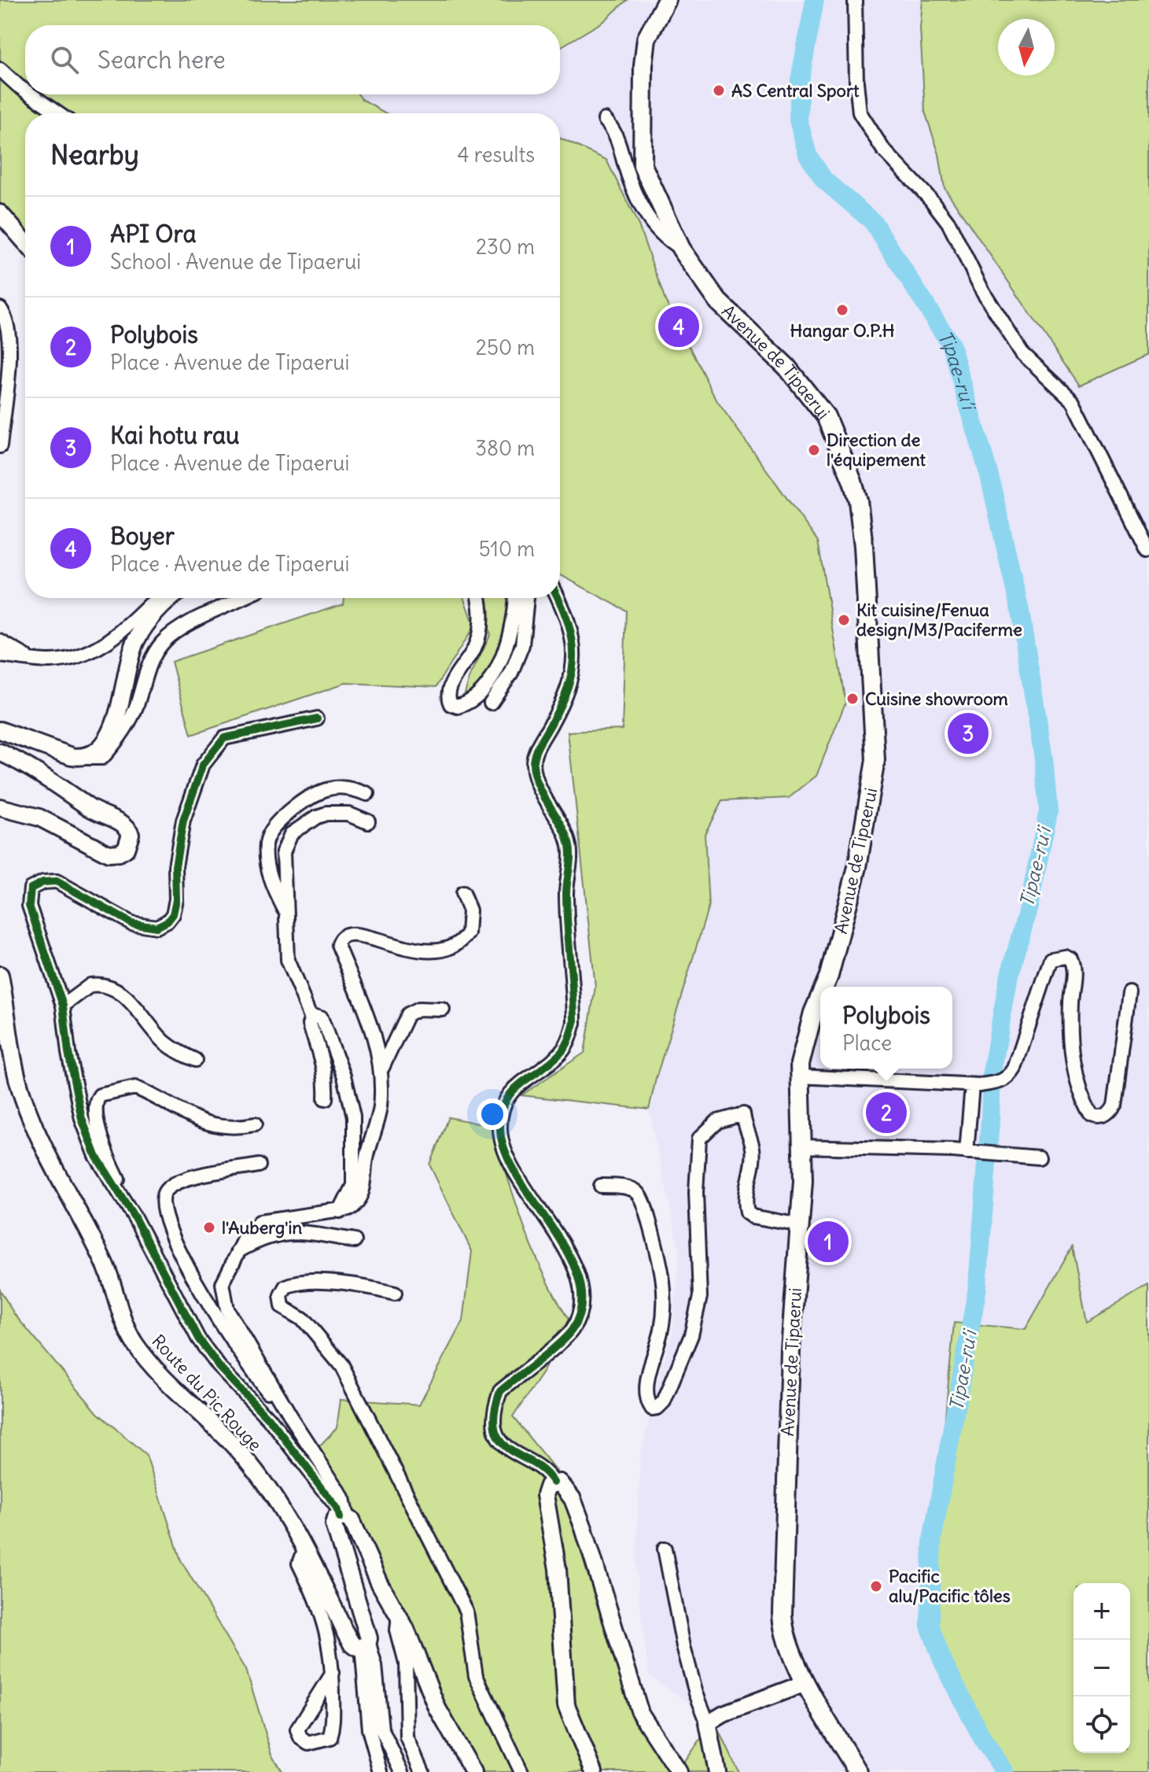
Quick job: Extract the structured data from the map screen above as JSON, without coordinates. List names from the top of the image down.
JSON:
{
  "streets": {
    "main road": ["Avenue de Tipaerui"],
    "street": ["Route du Pic Rouge"]
  },
  "water": ["Tipae-ru’i"],
  "places": [
    "AS Central Sport",
    "Hangar O.P.H",
    "Direction de l'équipement",
    "Kit cuisine/Fenua design/M3/Paciferme",
    "Cuisine showroom",
    "l'Auberg'in",
    "Pacific alu/Pacific tôles"
  ],
  "north": "bottom",
  "page": {
    "search": "Search here",
    "heading": ["Nearby", "4 results"],
    "list": [
      {
        "mark": "1",
        "name": "API Ora",
        "note": "School · Avenue de Tipaerui",
        "value": "230 m"
      },
      {
        "mark": "2",
        "name": "Polybois",
        "note": "Place · Avenue de Tipaerui",
        "value": "250 m"
      },
      {
        "mark": "3",
        "name": "Kai hotu rau",
        "note": "Place · Avenue de Tipaerui",
        "value": "380 m"
      },
      {
        "mark": "4",
        "name": "Boyer",
        "note": "Place · Avenue de Tipaerui",
        "value": "510 m"
      }
    ],
    "pins": [
      "4",
      "3",
      "2",
      "1"
    ],
    "popup": ["Polybois", "Place"],
    "map_buttons": ["+", "−"]
  }
}
